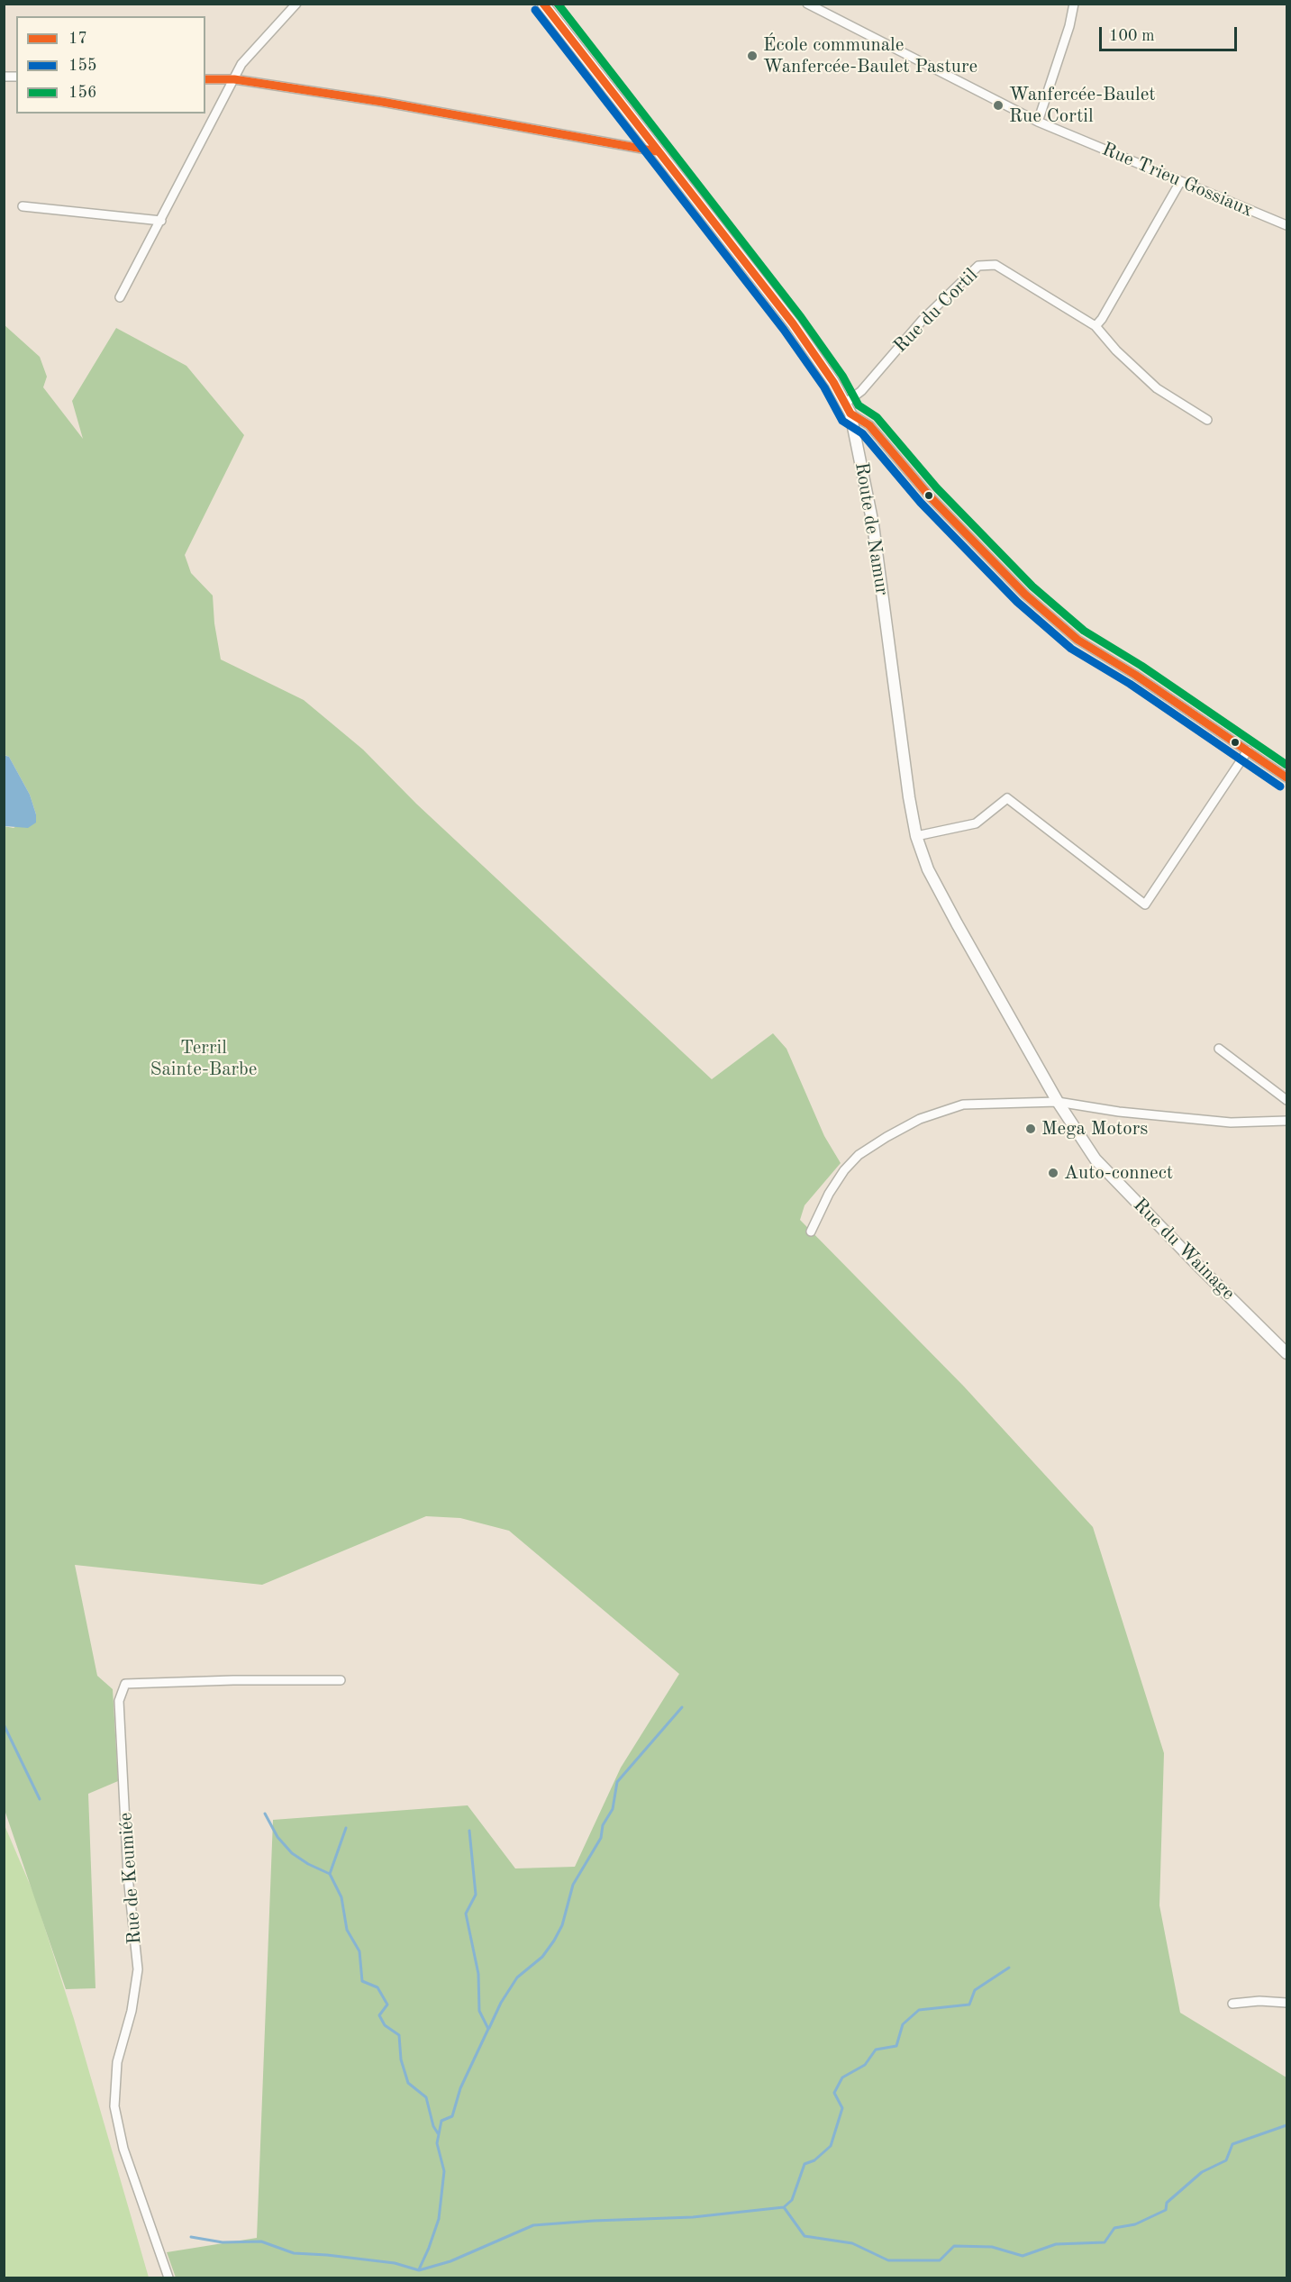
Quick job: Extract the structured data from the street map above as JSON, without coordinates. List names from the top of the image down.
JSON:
{
  "streets": {
    "main road": ["Route de Namur", "Rue du Wainage"],
    "street": ["Rue Trieu Gossiaux", "Rue du Cortil", "Rue de Keumiée"]
  },
  "crossings": [
    ["Rue du Cortil", "Route de Namur"],
    ["Route de Namur", "Rue du Wainage"]
  ],
  "parks": ["Terril Sainte-Barbe"],
  "places": [
    "École communale Wanfercée-Baulet Pasture",
    "Wanfercée-Baulet Rue Cortil",
    "Mega Motors",
    "Auto-connect"
  ],
  "lines": ["transit line 17", "transit line 156", "transit line 155"],
  "legend": ["17", "155", "156"],
  "scale_bar": "100 m"
}
